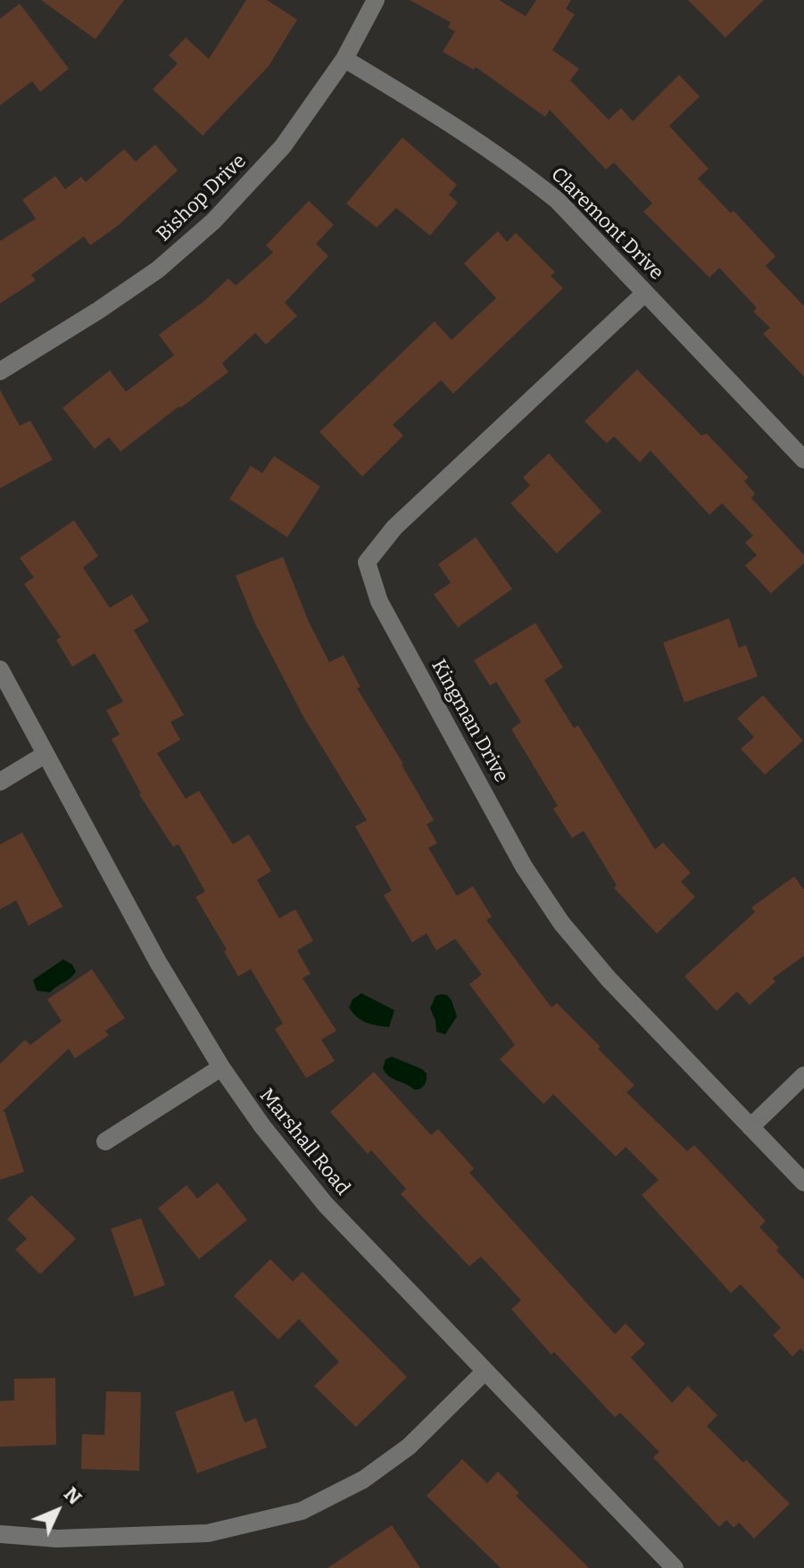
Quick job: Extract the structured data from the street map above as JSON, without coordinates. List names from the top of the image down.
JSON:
{
  "streets": {
    "street": [
      "Bishop Drive",
      "Claremont Drive",
      "Kingman Drive",
      "Marshall Road"
    ]
  },
  "crossings": [
    ["Bishop Drive", "Claremont Drive"],
    ["Claremont Drive", "Kingman Drive"]
  ],
  "north": "top right"
}
